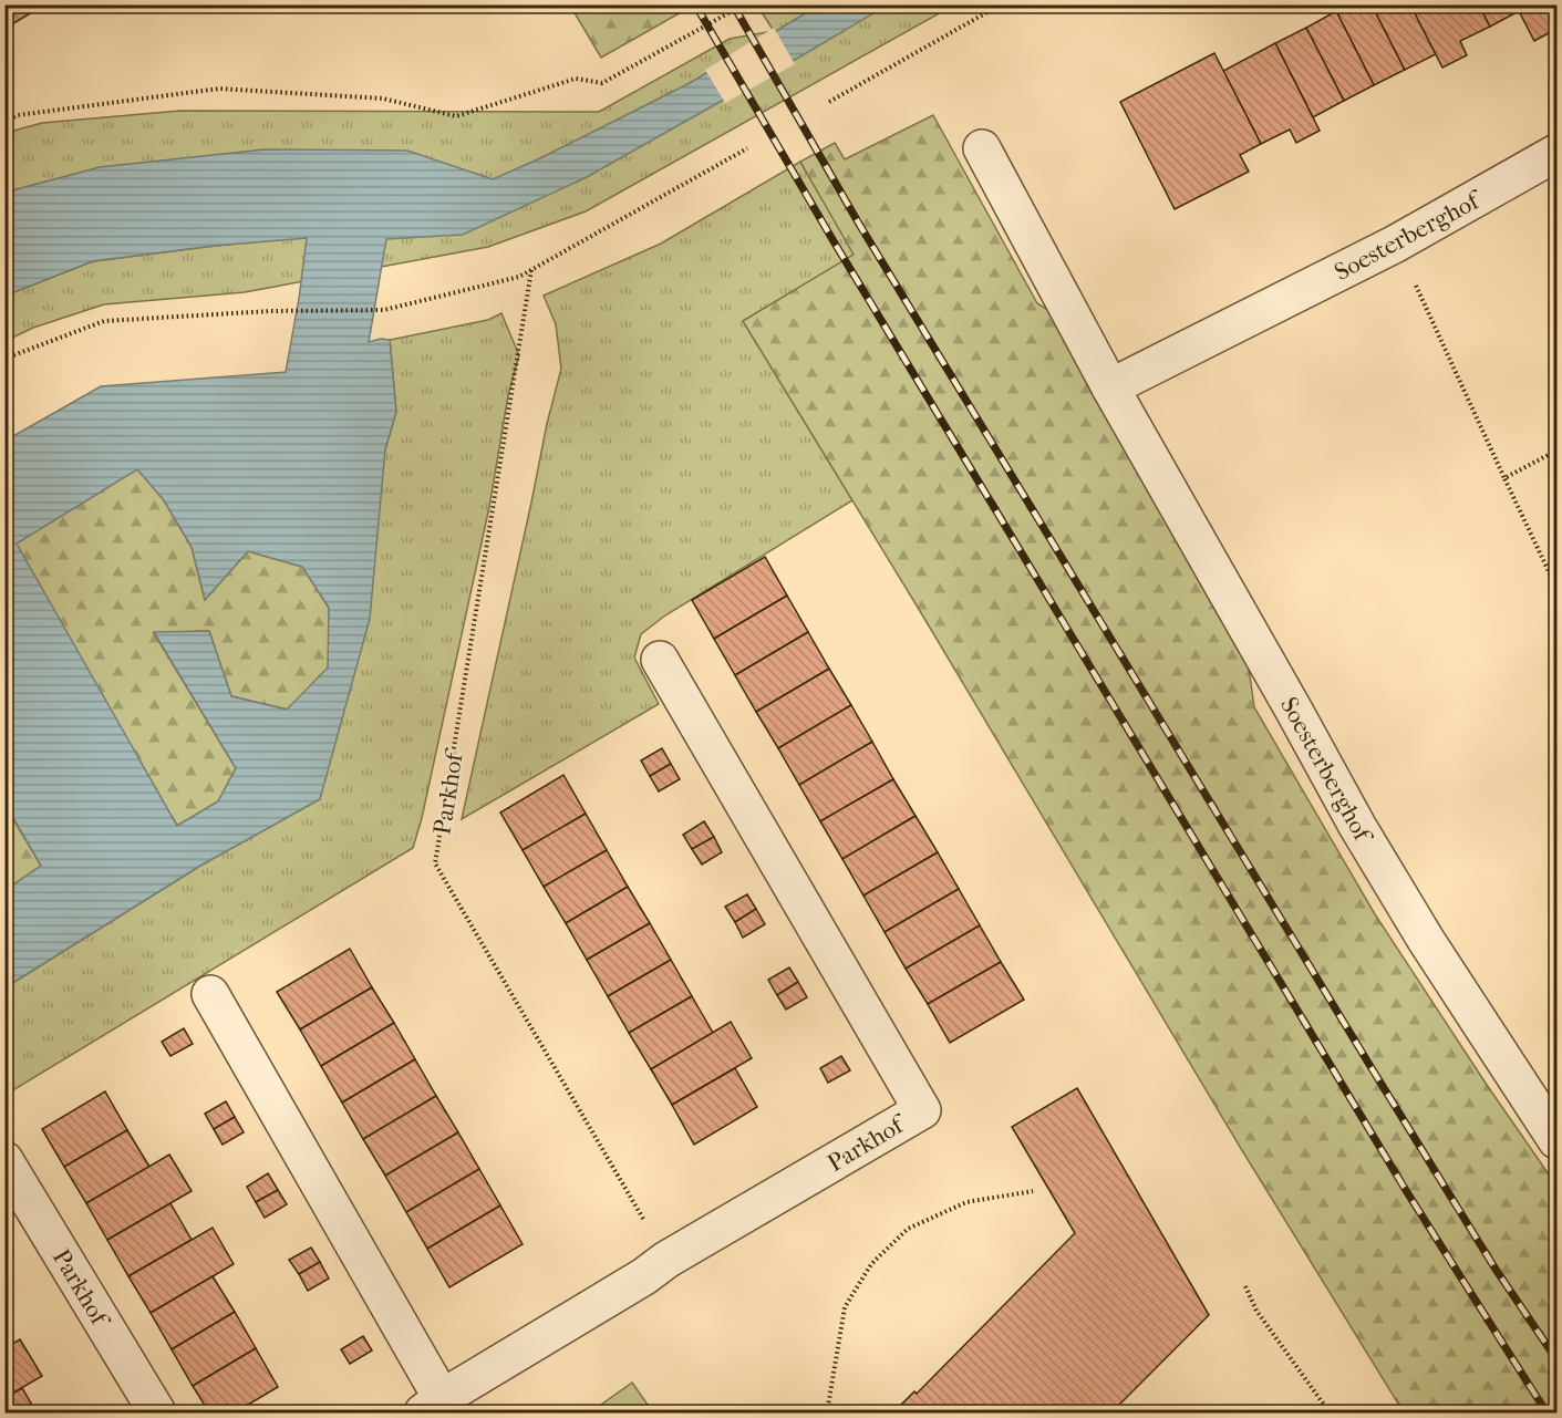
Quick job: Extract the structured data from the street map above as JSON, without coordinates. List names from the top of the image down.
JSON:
{
  "streets": {
    "street": ["Soesterberghof", "Parkhof"]
  }
}
